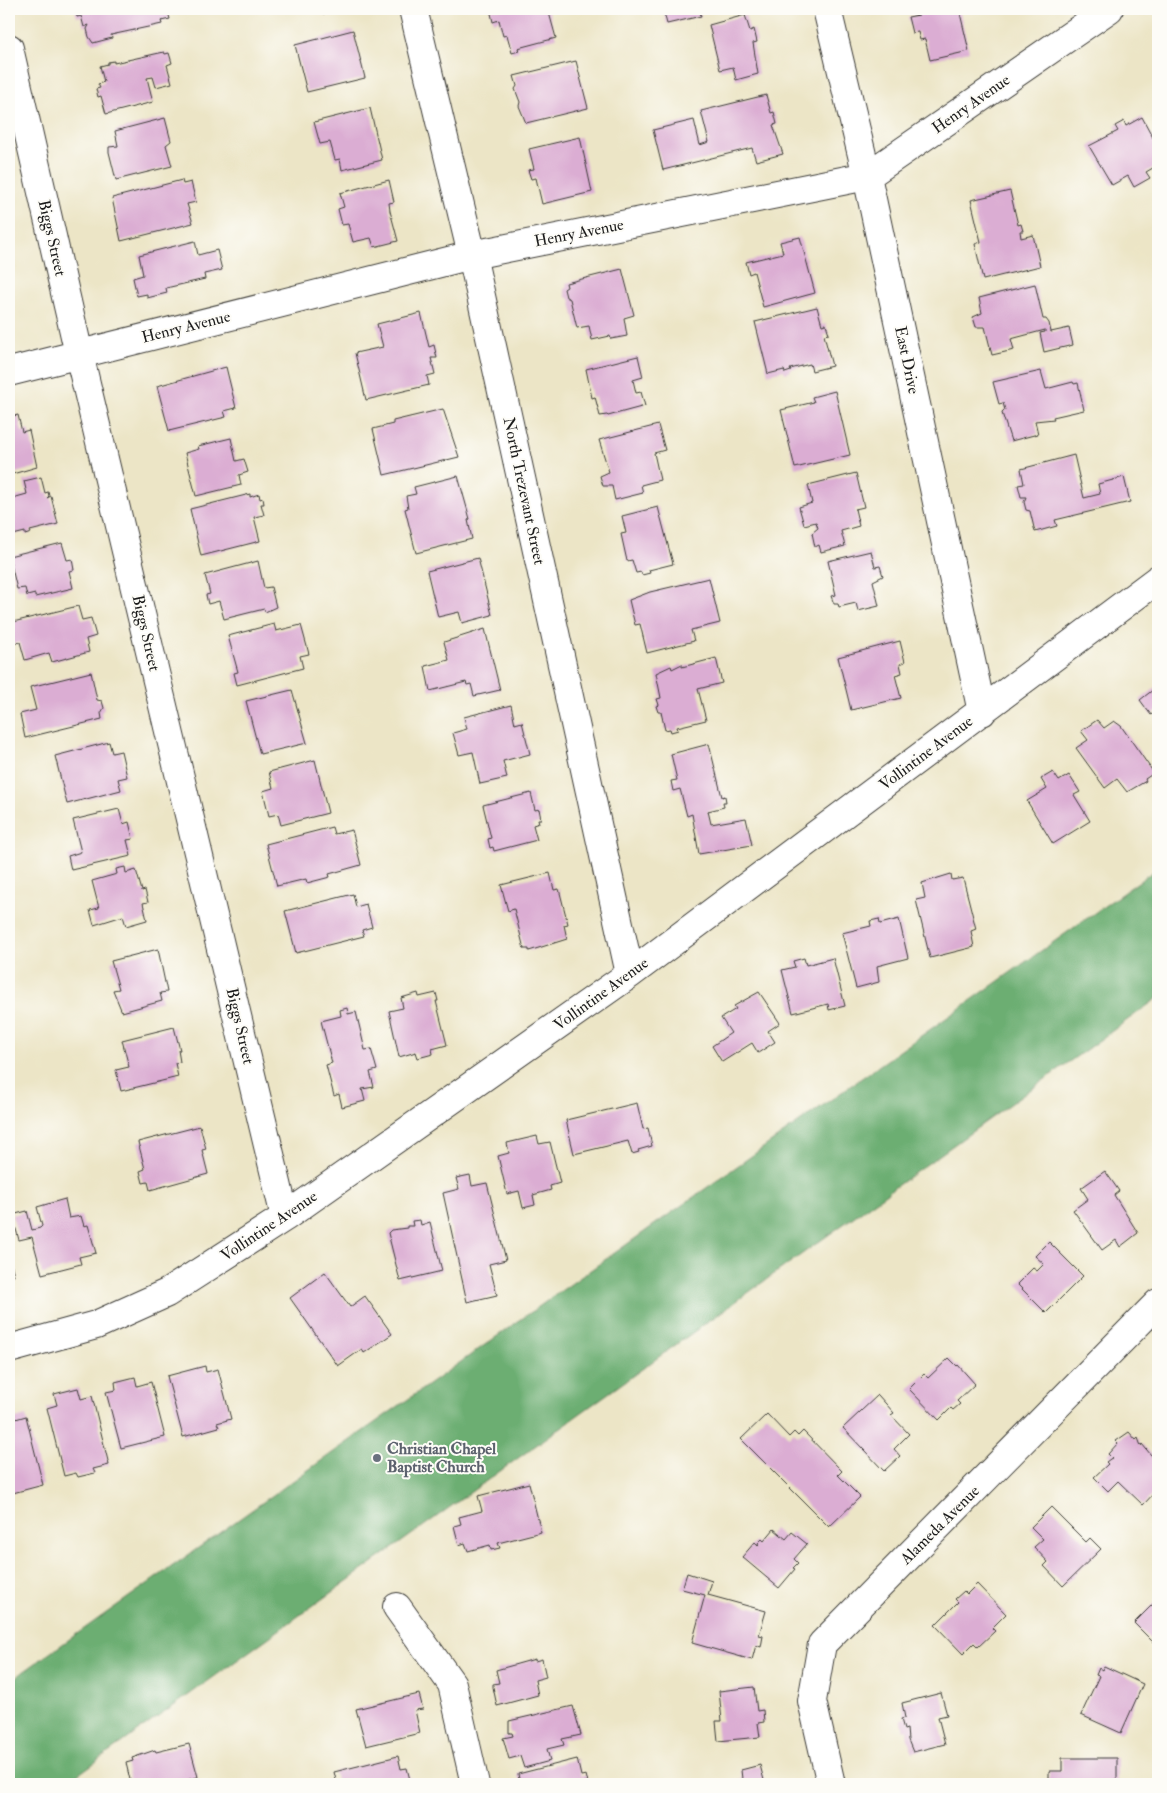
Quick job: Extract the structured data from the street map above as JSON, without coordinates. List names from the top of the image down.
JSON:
{
  "streets": {
    "street": [
      "Henry Avenue",
      "Biggs Street",
      "East Drive",
      "North Trezevant Street",
      "Vollintine Avenue",
      "Alameda Avenue"
    ]
  },
  "crossings": [
    ["Henry Avenue", "Biggs Street"],
    ["Henry Avenue", "East Drive"],
    ["Henry Avenue", "North Trezevant Street"],
    ["Biggs Street", "Vollintine Avenue"],
    ["East Drive", "Vollintine Avenue"],
    ["North Trezevant Street", "Vollintine Avenue"]
  ],
  "places": ["Christian Chapel Baptist Church"]
}
